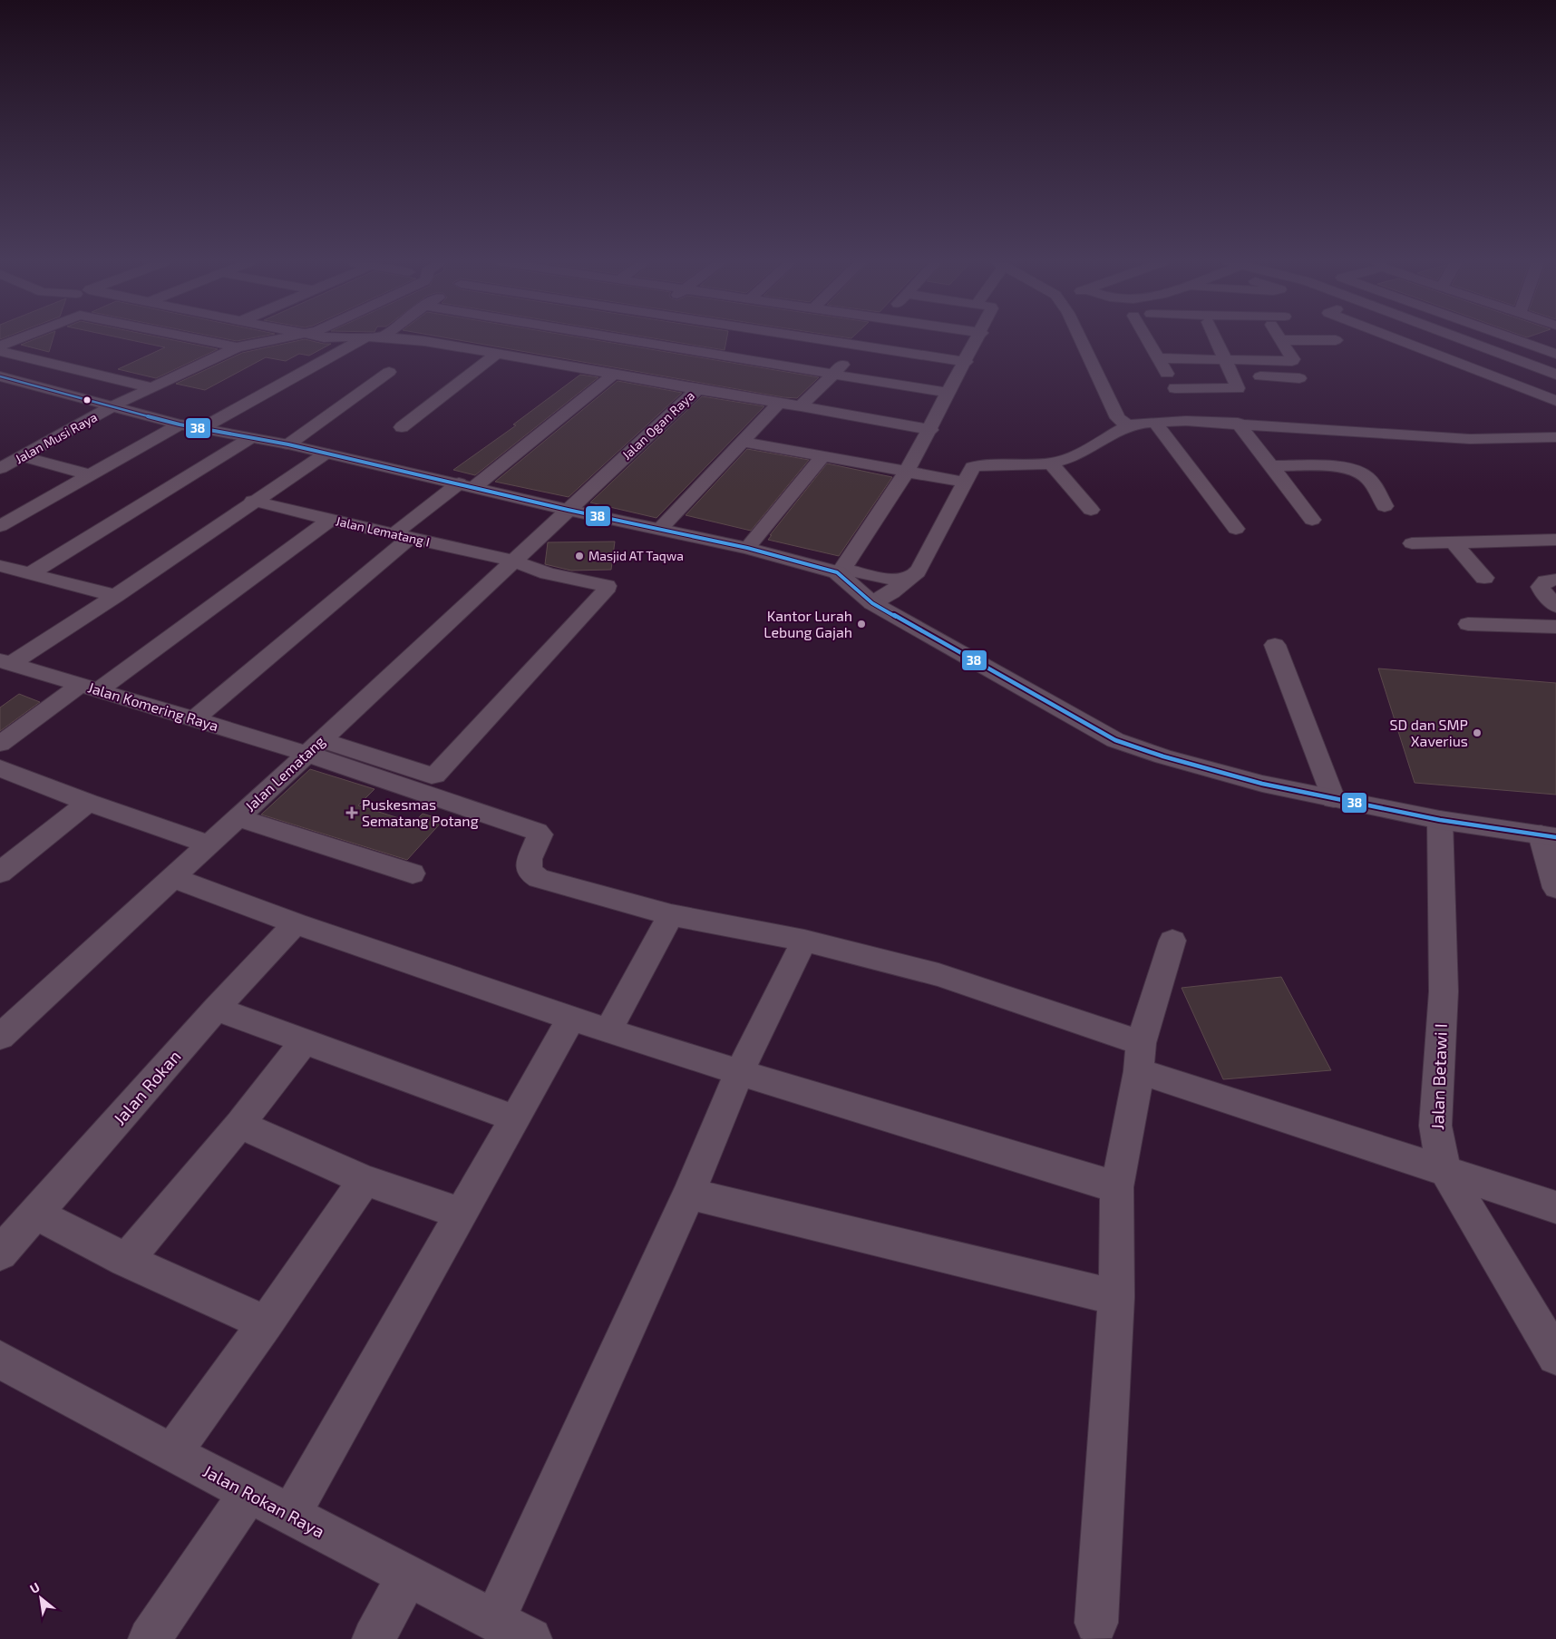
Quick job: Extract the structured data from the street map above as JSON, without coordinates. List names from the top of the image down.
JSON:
{
  "streets": {
    "street": [
      "Jalan Ogan Raya",
      "Jalan Musi Raya",
      "Jalan Lematang I",
      "Jalan Komering Raya",
      "Jalan Lematang",
      "Jalan Betawi I",
      "Jalan Rokan",
      "Jalan Rokan Raya"
    ]
  },
  "crossings": [
    ["Jalan Ogan Raya", "Jalan Lematang"],
    ["Jalan Lematang I", "Jalan Komering Raya"],
    ["Jalan Lematang I", "Jalan Lematang"],
    ["Jalan Komering Raya", "Jalan Lematang"]
  ],
  "places": {
    "other": ["Masjid AT Taqwa", "Kantor Lurah Lebung Gajah", "SD dan SMP Xaverius"],
    "health": ["Puskesmas Sematang Potang"]
  },
  "lines": ["transit line 38"],
  "north": "top left"
}
